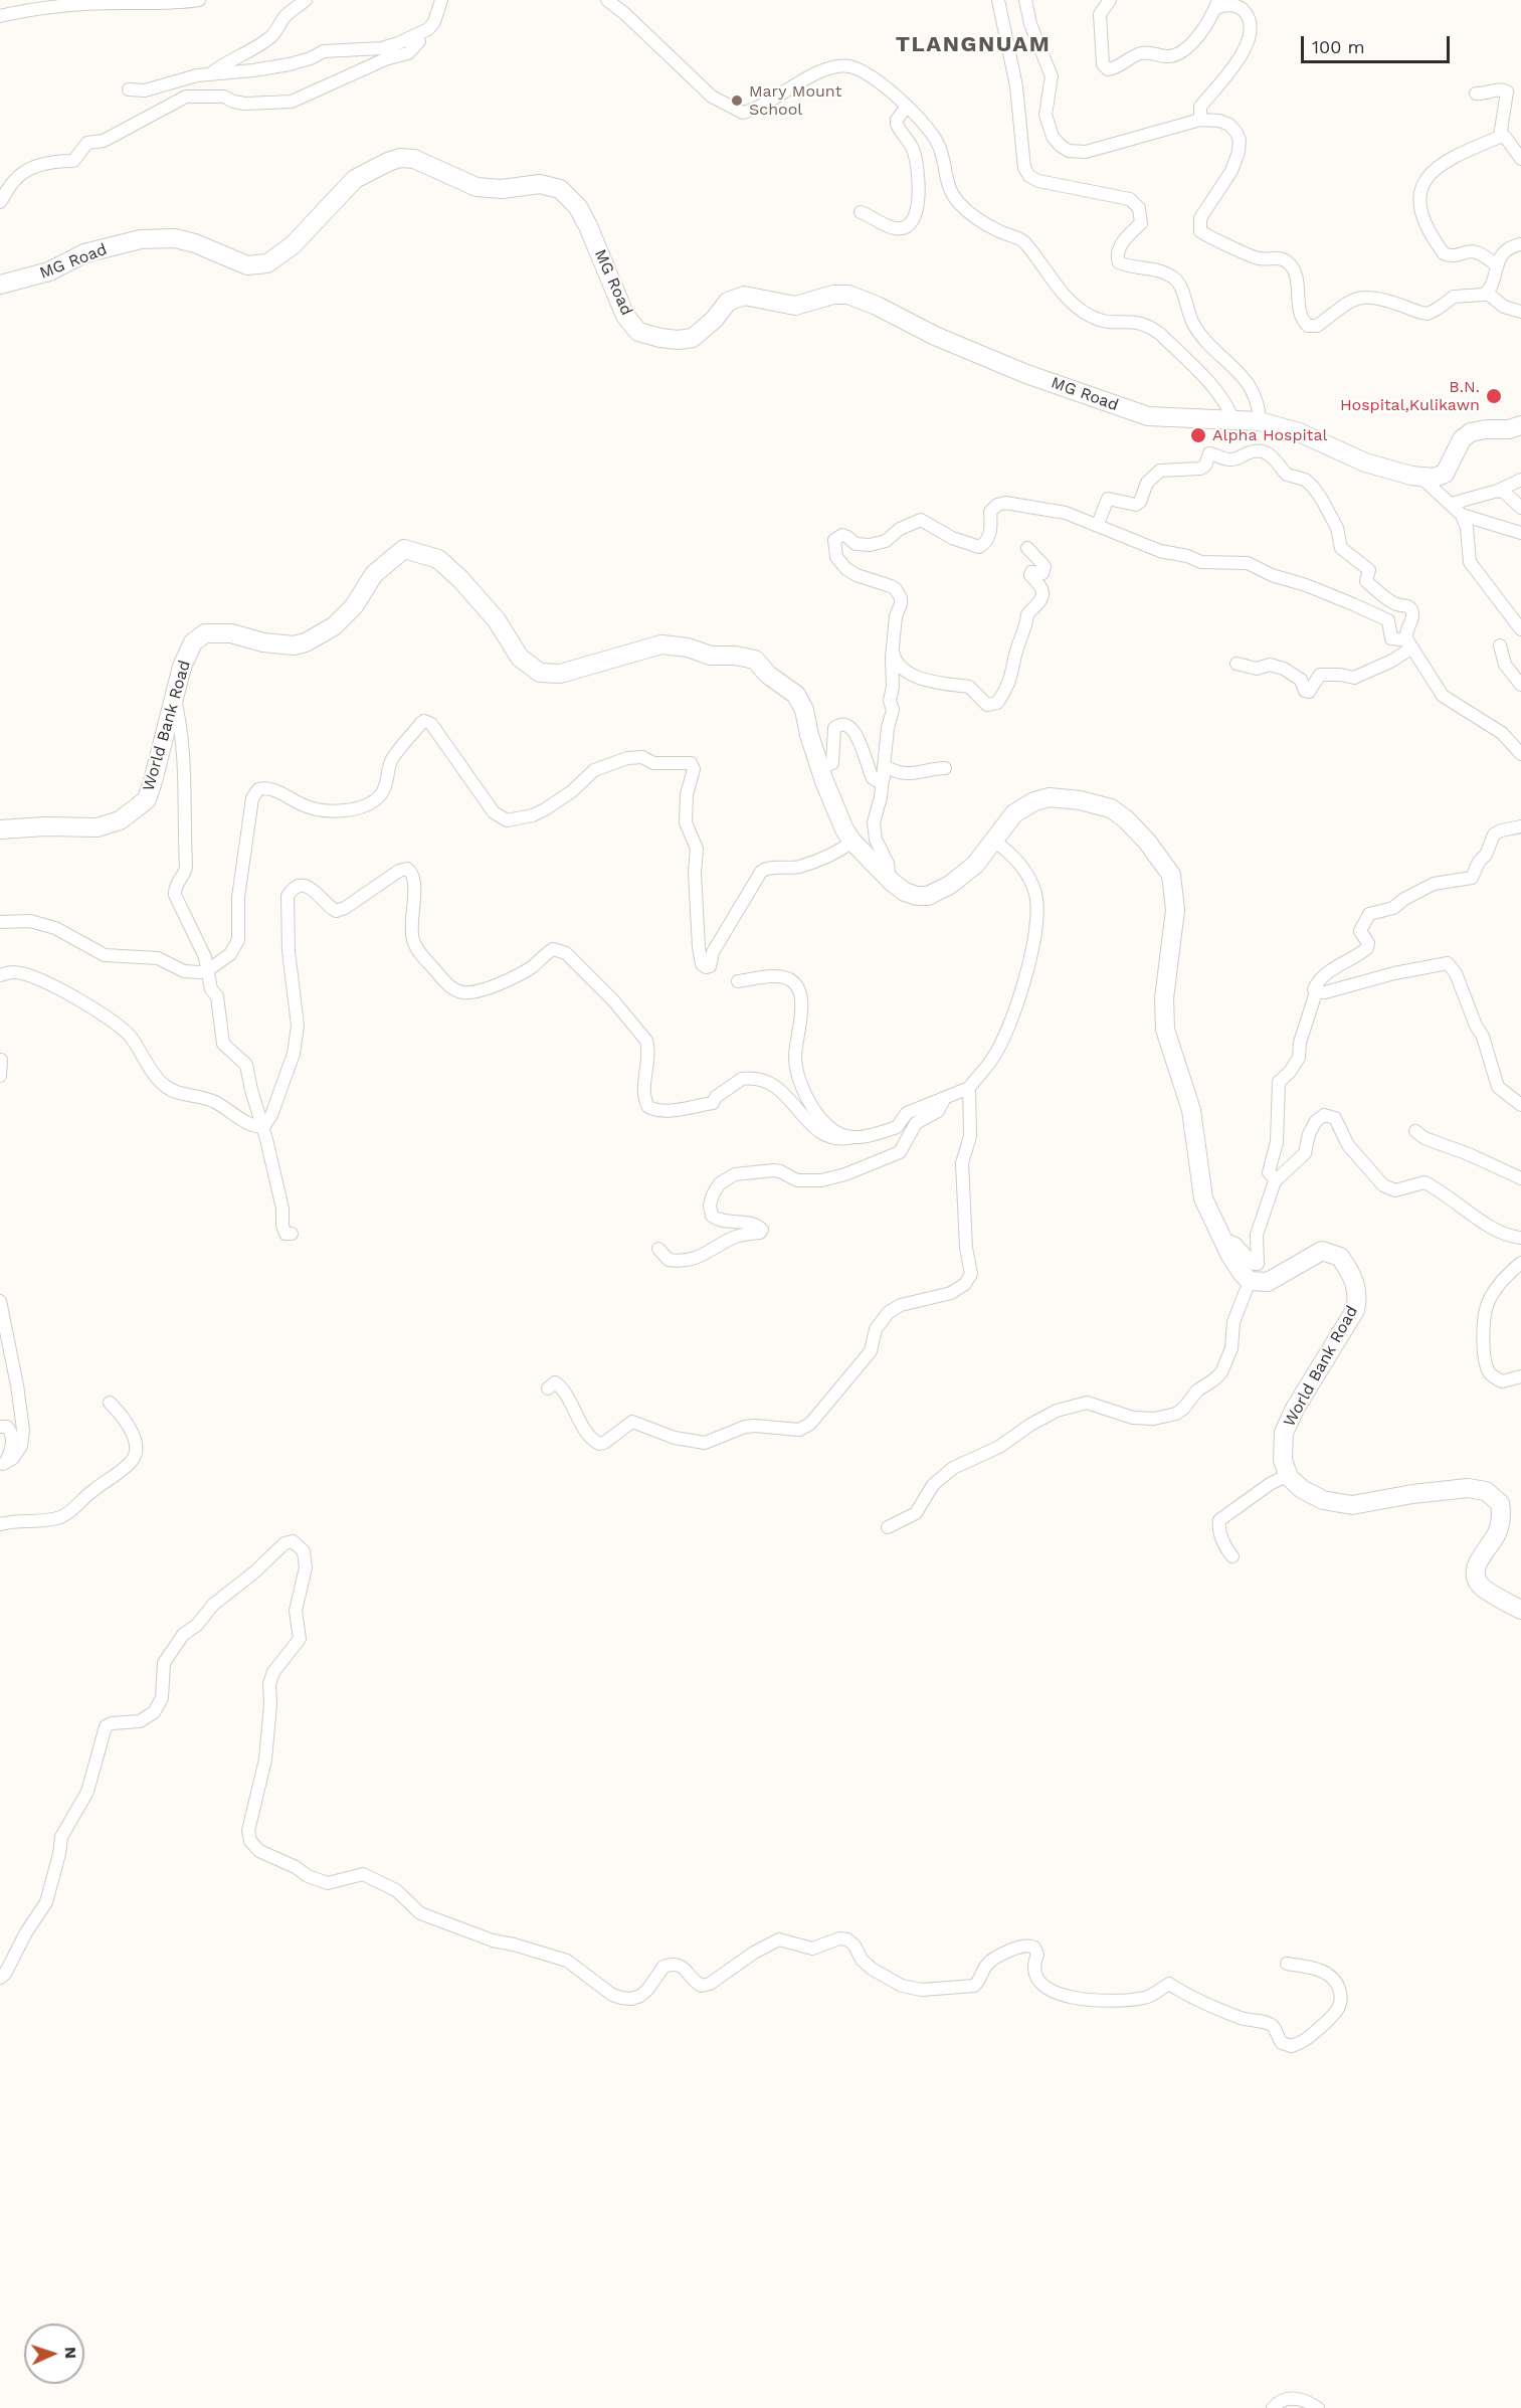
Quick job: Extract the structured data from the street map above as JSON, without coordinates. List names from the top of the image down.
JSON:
{
  "streets": {
    "main road": ["MG Road", "World Bank Road"]
  },
  "districts": ["TLANGNUAM"],
  "places": ["Mary Mount School", "B.N. Hospital,Kulikawn", "Alpha Hospital"],
  "scale_bar": "100 m",
  "north": "right"
}
